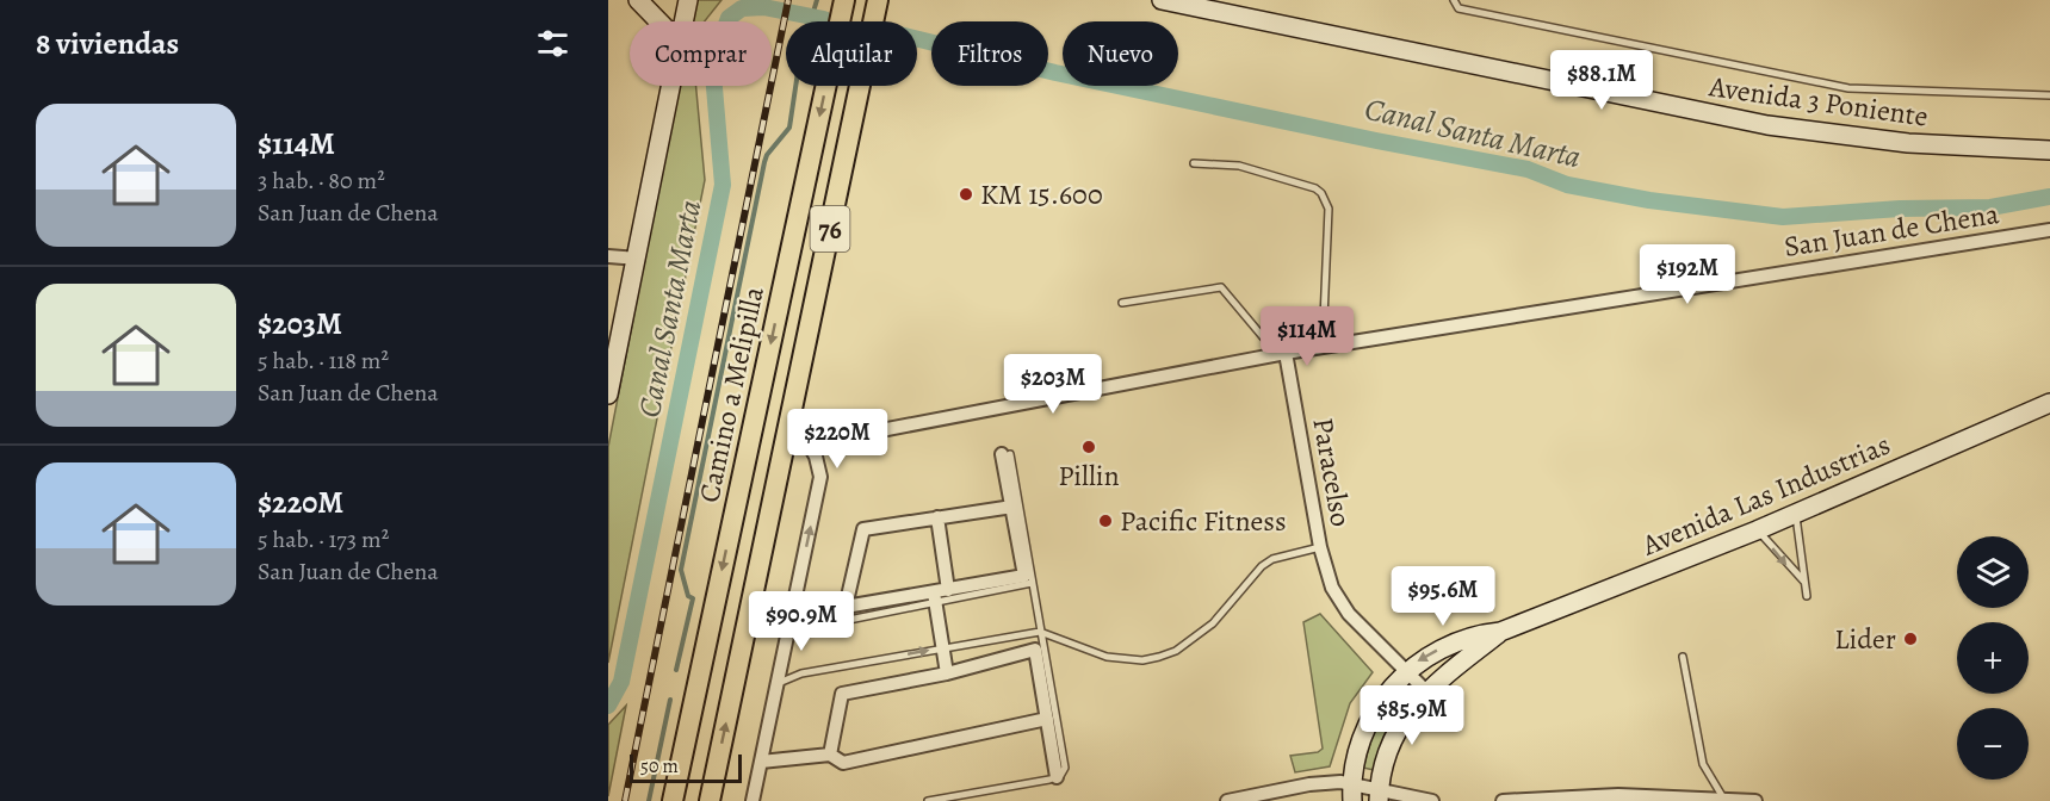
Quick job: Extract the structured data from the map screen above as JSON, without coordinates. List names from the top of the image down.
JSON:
{
  "streets": {
    "main road": ["76", "Camino a Melipilla"],
    "street": [
      "Avenida 3 Poniente",
      "San Juan de Chena",
      "Paracelso",
      "Avenida Las Industrias"
    ]
  },
  "crossings": [
    ["San Juan de Chena", "Paracelso"],
    ["Paracelso", "Avenida Las Industrias"]
  ],
  "water": ["Canal Santa Marta"],
  "places": [
    "KM 15.600",
    "Pillin",
    "Pacific Fitness",
    "Lider"
  ],
  "scale_bar": "50 m",
  "page": {
    "heading": "8 viviendas",
    "chip": [
      "Comprar",
      "Alquilar",
      "Filtros",
      "Nuevo"
    ],
    "price": [
      "$88.1M",
      "$192M",
      "$114M",
      "$203M",
      "$220M",
      "$95.6M",
      "$90.9M",
      "$85.9M"
    ],
    "list": [
      {
        "name": "$114M",
        "note": "3 hab. · 80 m² · San Juan de Chena"
      },
      {
        "name": "$203M",
        "note": "5 hab. · 118 m² · San Juan de Chena"
      },
      {
        "name": "$220M",
        "note": "5 hab. · 173 m² · San Juan de Chena"
      }
    ],
    "map_buttons": ["+", "−"],
    "scale": "50 m"
  }
}
